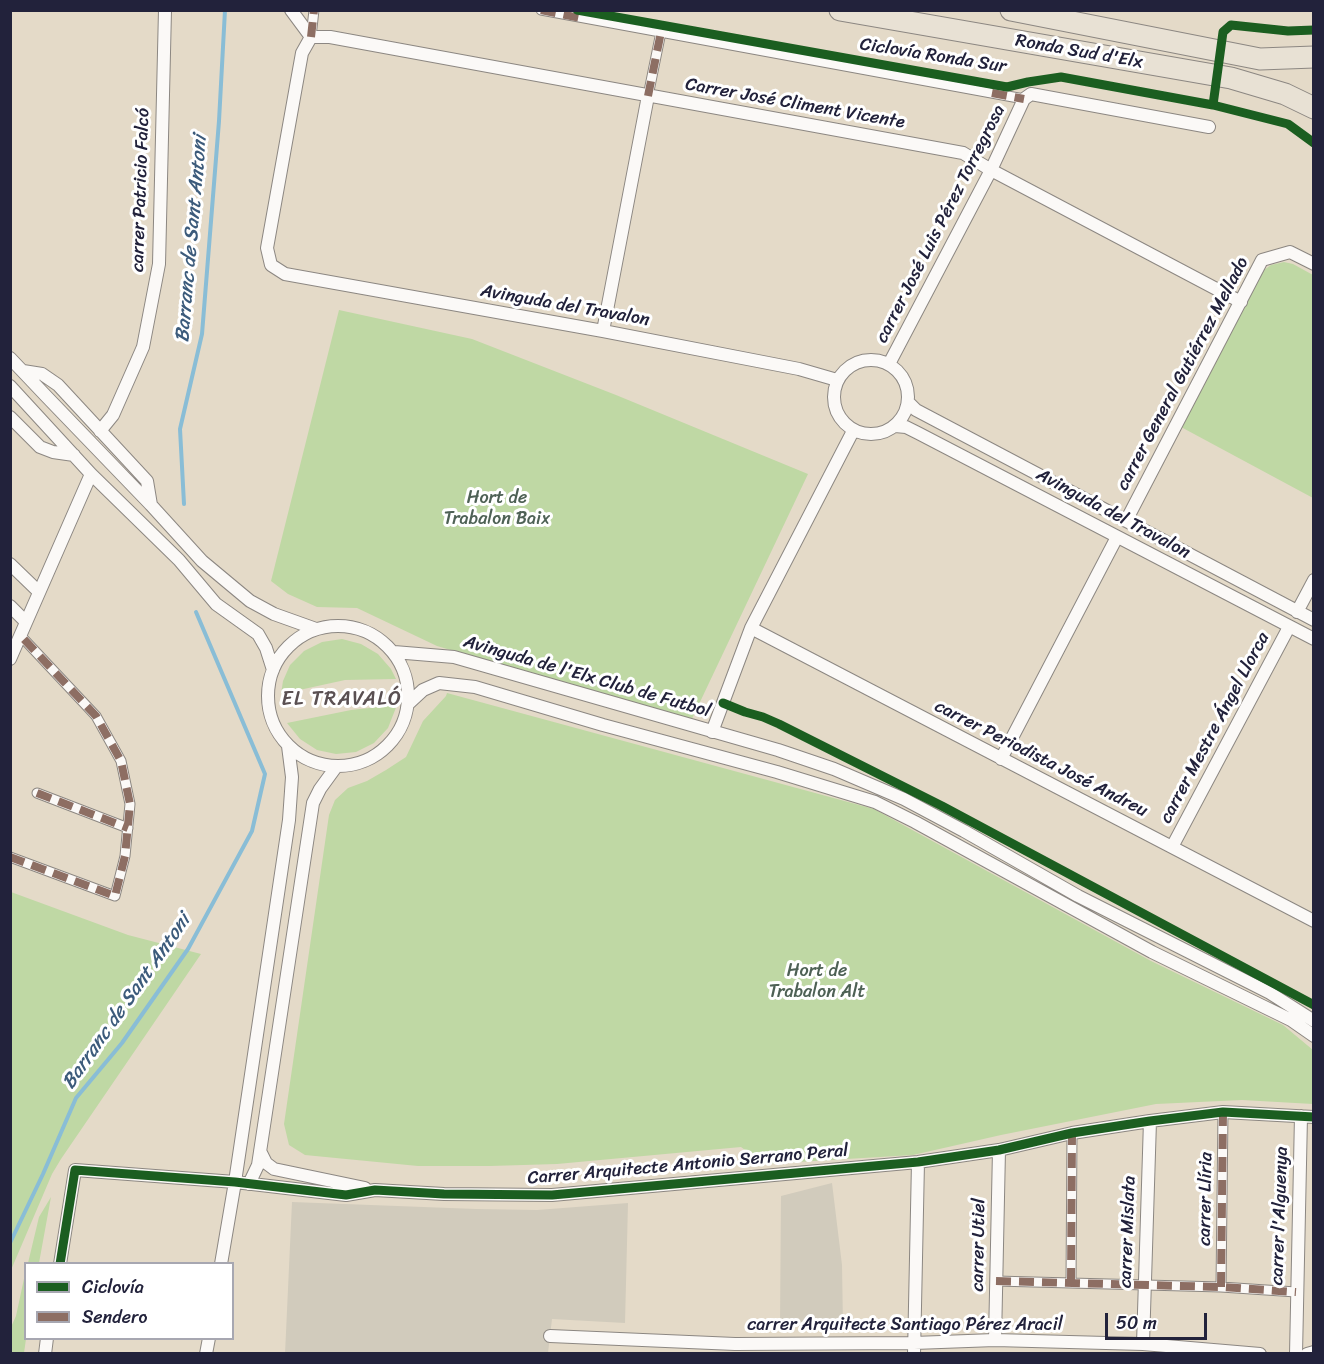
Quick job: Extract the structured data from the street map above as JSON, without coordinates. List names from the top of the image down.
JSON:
{
  "streets": {
    "highway": ["Ronda Sud d'Elx"],
    "street": [
      "Carrer José Climent Vicente",
      "carrer Patricio Falcó",
      "carrer José Luis Pérez Torregrosa",
      "Avinguda del Travalon",
      "carrer General Gutiérrez Mellado",
      "Avinguda de l'Elx Club de Futbol",
      "carrer Mestre Ángel Llorca",
      "carrer Periodista José Andreu",
      "Carrer Arquitecte Antonio Serrano Peral",
      "carrer Llíria",
      "carrer l'Alguenya",
      "carrer Mislata",
      "carrer Utiel",
      "carrer Arquitecte Santiago Pérez Aracil"
    ],
    "cycle path": ["Ciclovía Ronda Sur"]
  },
  "crossings": [
    ["Carrer José Climent Vicente", "carrer José Luis Pérez Torregrosa"],
    ["Carrer José Climent Vicente", "Avinguda del Travalon"],
    ["Carrer José Climent Vicente", "carrer General Gutiérrez Mellado"],
    ["carrer José Luis Pérez Torregrosa", "Avinguda del Travalon"],
    ["Avinguda del Travalon", "carrer General Gutiérrez Mellado"],
    ["Avinguda del Travalon", "carrer Mestre Ángel Llorca"],
    ["carrer Mestre Ángel Llorca", "carrer Periodista José Andreu"],
    ["Carrer Arquitecte Antonio Serrano Peral", "carrer Llíria"],
    ["Carrer Arquitecte Antonio Serrano Peral", "carrer l'Alguenya"],
    ["Carrer Arquitecte Antonio Serrano Peral", "carrer Mislata"],
    ["Carrer Arquitecte Antonio Serrano Peral", "carrer Utiel"],
    ["carrer Mislata", "carrer Arquitecte Santiago Pérez Aracil"],
    ["carrer Utiel", "carrer Arquitecte Santiago Pérez Aracil"]
  ],
  "districts": ["EL TRAVALÓ"],
  "water": ["Barranc de Sant Antoni"],
  "parks": ["Hort de Trabalon Baix", "Hort de Trabalon Alt"],
  "legend": ["Ciclovía", "Sendero"],
  "scale_bar": "50 m"
}
